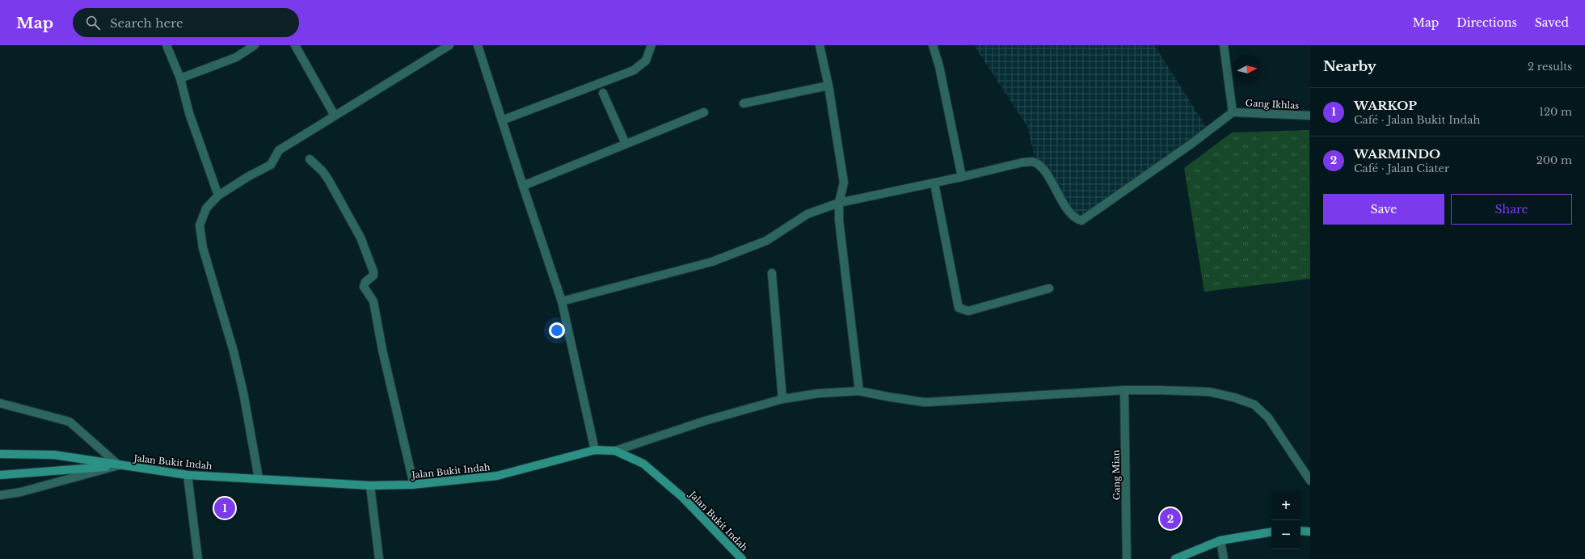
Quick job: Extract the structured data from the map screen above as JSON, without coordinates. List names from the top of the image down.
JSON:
{
  "streets": {
    "main road": ["Jalan Bukit Indah"],
    "street": ["Gang Ikhlas", "Gang Mian"]
  },
  "north": "right",
  "page": {
    "header": "Map",
    "search": "Search here",
    "nav": ["Map", "Directions", "Saved"],
    "heading": ["Nearby", "2 results"],
    "list": [
      {
        "mark": "1",
        "name": "WARKOP",
        "note": "Café · Jalan Bukit Indah",
        "value": "120 m"
      },
      {
        "mark": "2",
        "name": "WARMINDO",
        "note": "Café · Jalan Ciater",
        "value": "200 m"
      }
    ],
    "buttons": ["Save", "Share"],
    "map_buttons": ["+", "−"],
    "pins": ["1", "2"]
  }
}
